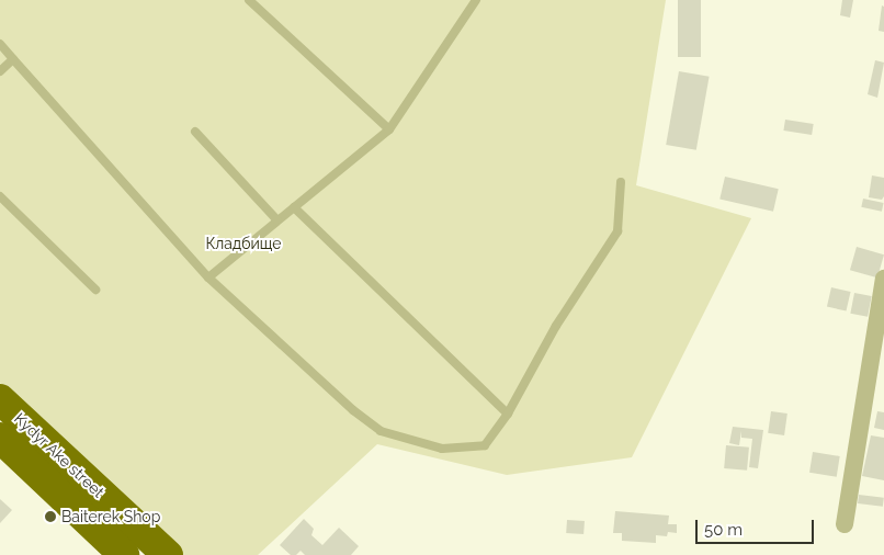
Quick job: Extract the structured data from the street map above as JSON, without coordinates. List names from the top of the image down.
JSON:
{
  "streets": {
    "highway": ["Kydyr Ake street"]
  },
  "parks": ["Кладбище"],
  "places": ["Baiterek Shop"],
  "scale_bar": "50 m"
}
